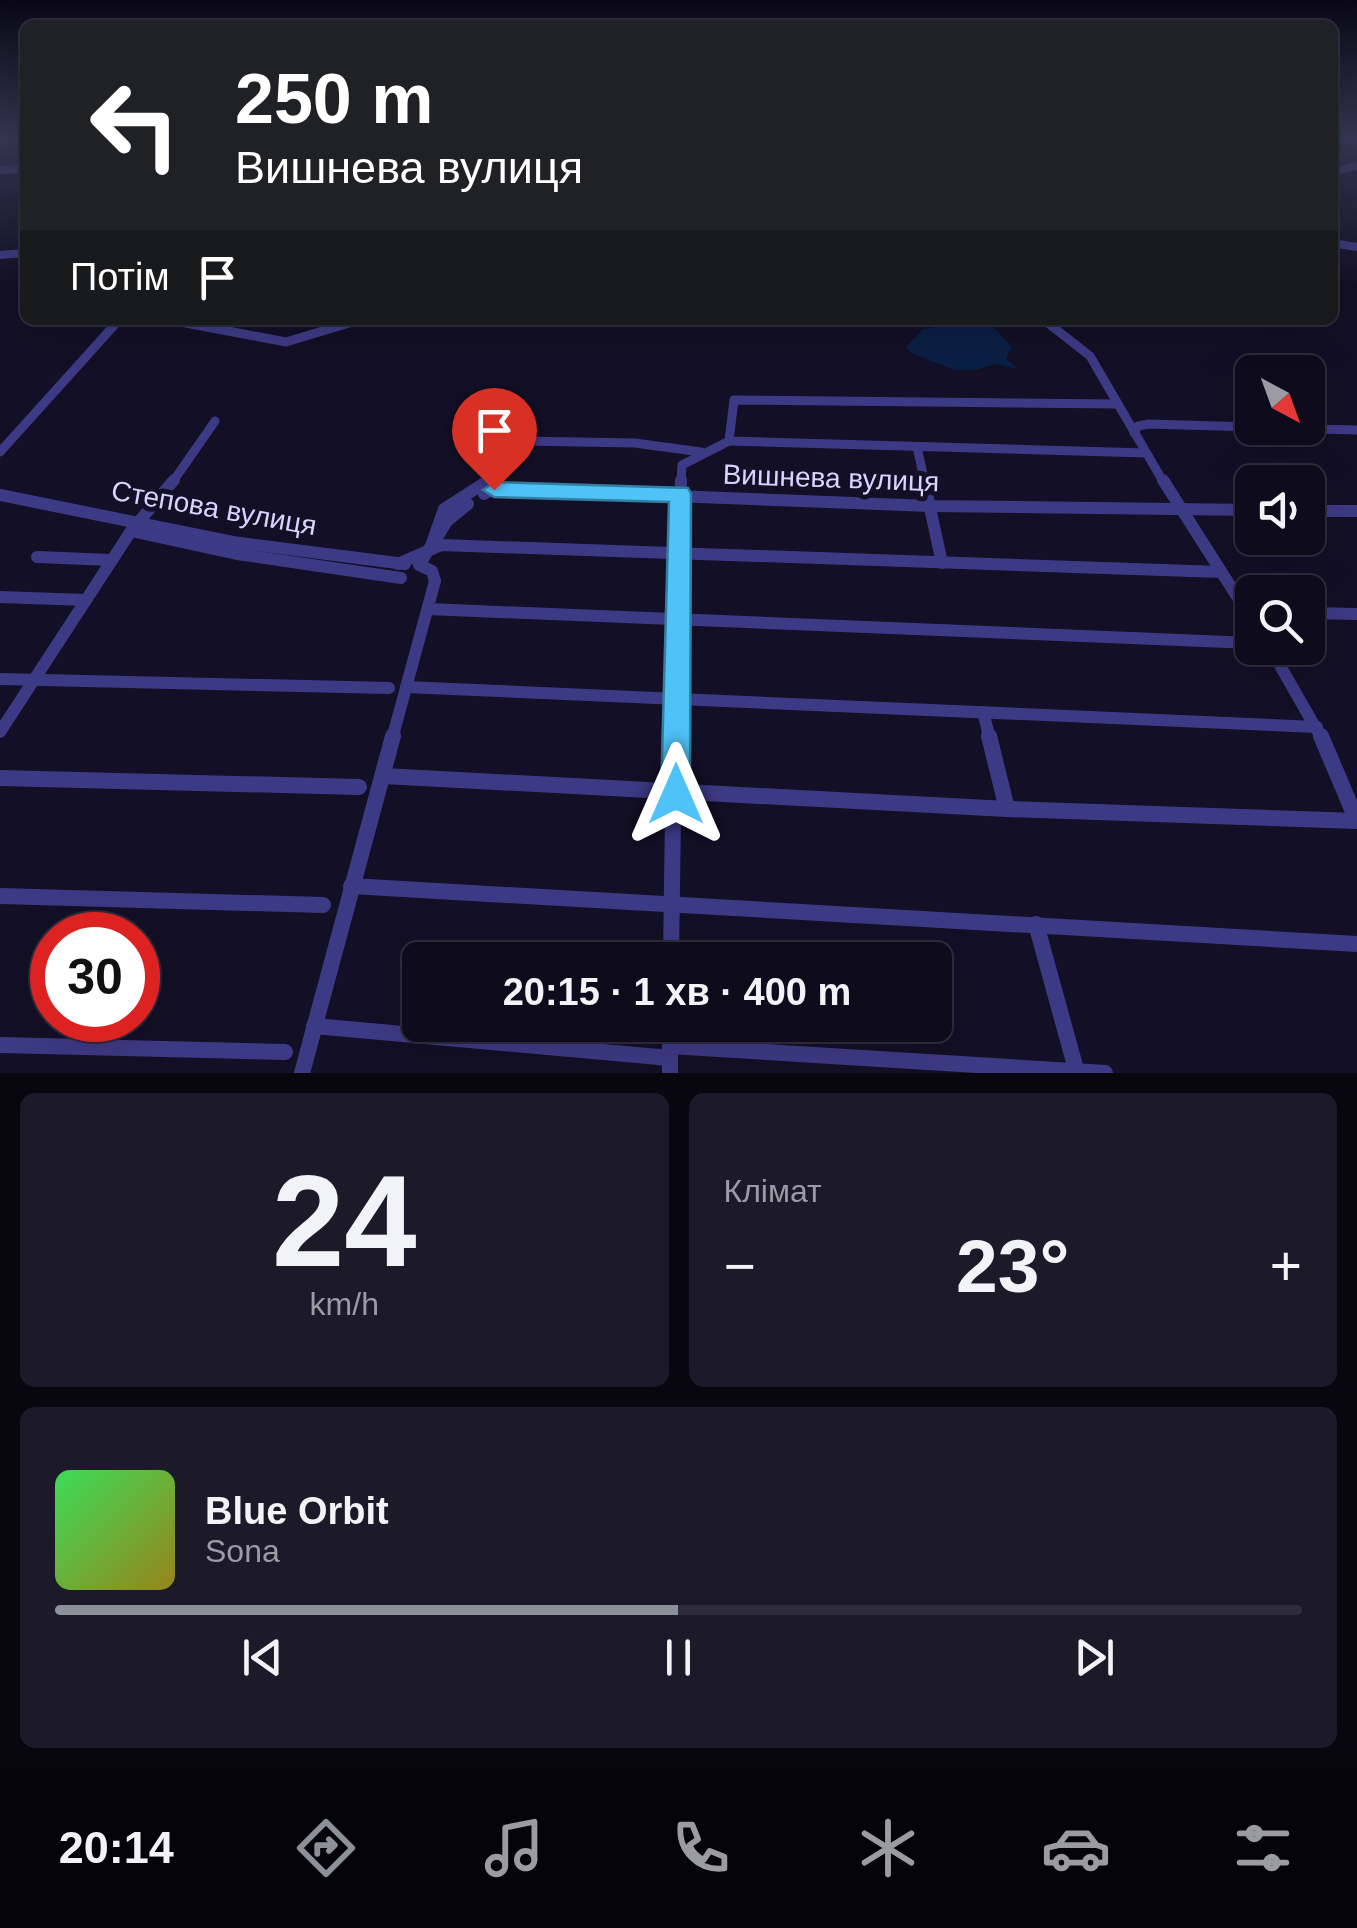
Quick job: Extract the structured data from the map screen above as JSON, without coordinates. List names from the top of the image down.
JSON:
{
  "streets": {
    "street": ["Вишнева вулиця", "Степова вулиця"]
  },
  "north": "bottom right",
  "page": {
    "turn": ["250 m", "Вишнева вулиця"],
    "then": "Потім",
    "limit": "30",
    "trip": "20:15 · 1 хв · 400 m",
    "tile": [
      ["24", "km/h"],
      "Клімат"
    ],
    "heat": ["−", "23°", "+"],
    "song": ["Blue Orbit", "Sona"],
    "tabs": "20:14"
  }
}
